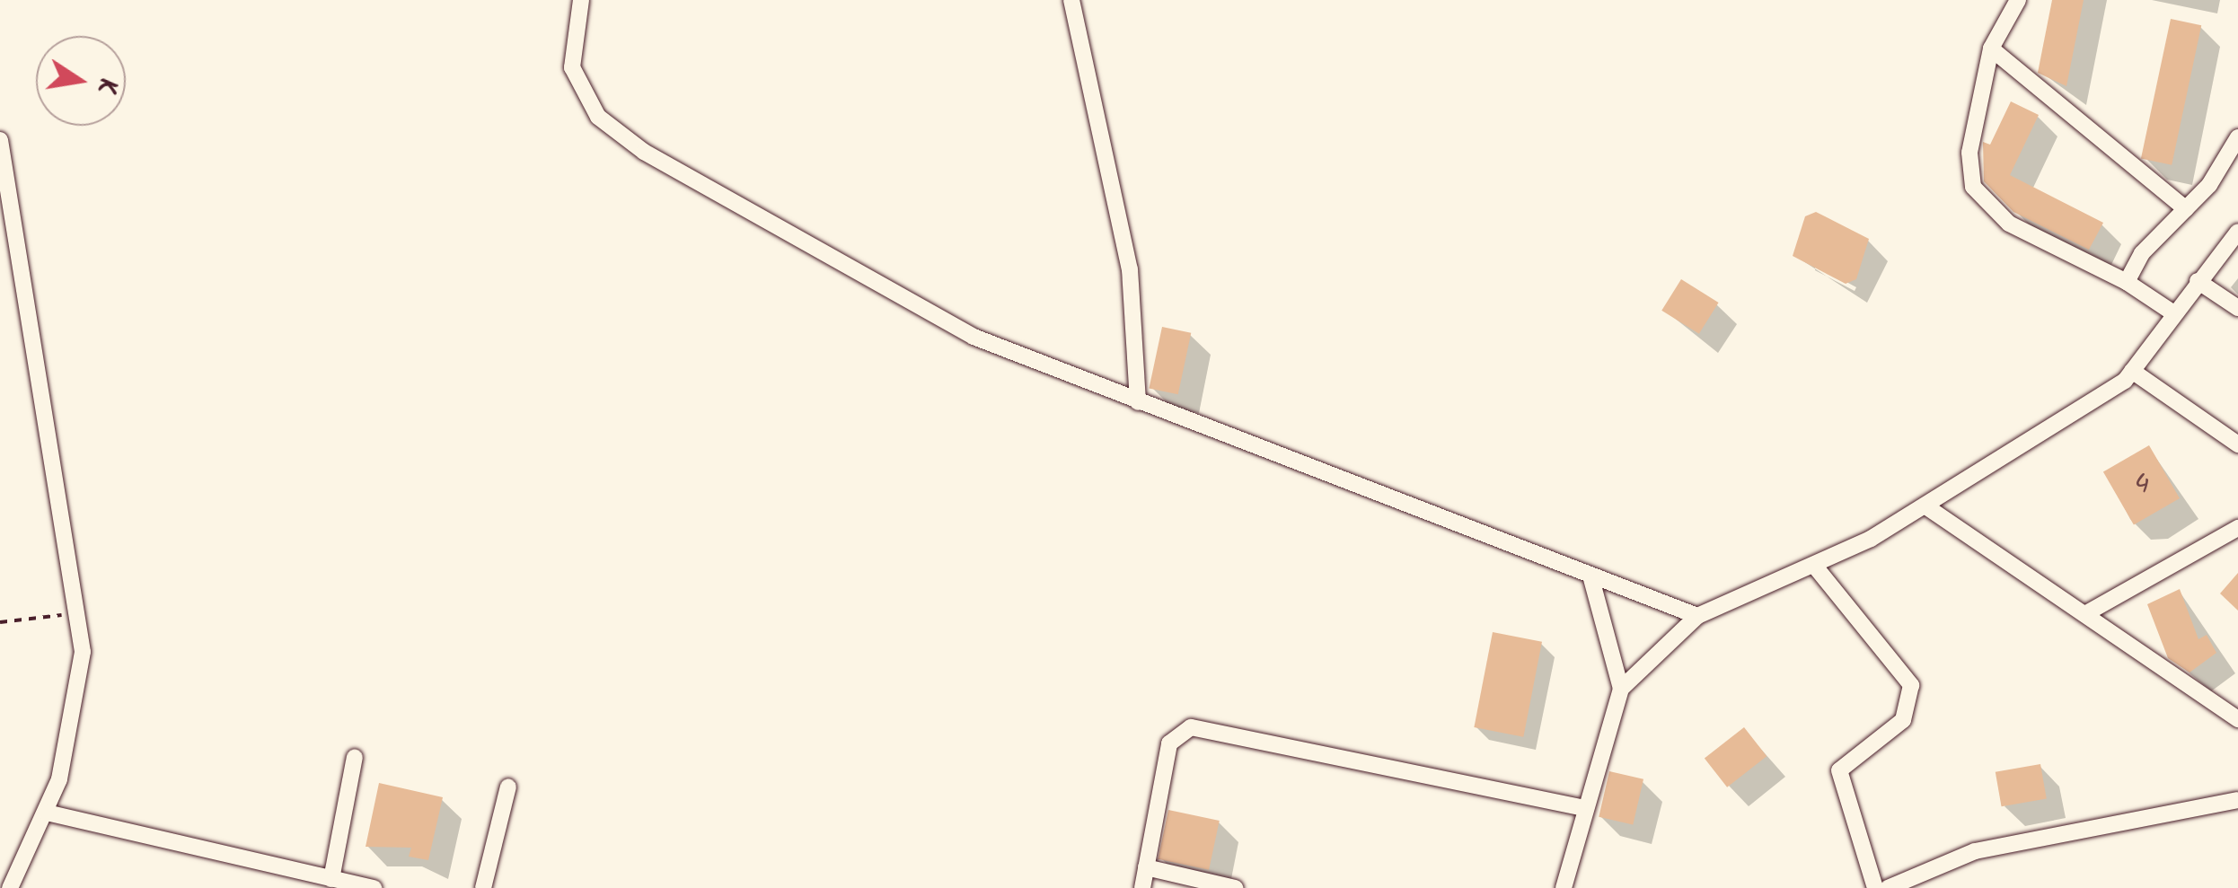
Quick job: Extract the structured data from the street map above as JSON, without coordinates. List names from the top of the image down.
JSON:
{
  "house_numbers": ["4"],
  "north": "right"
}
